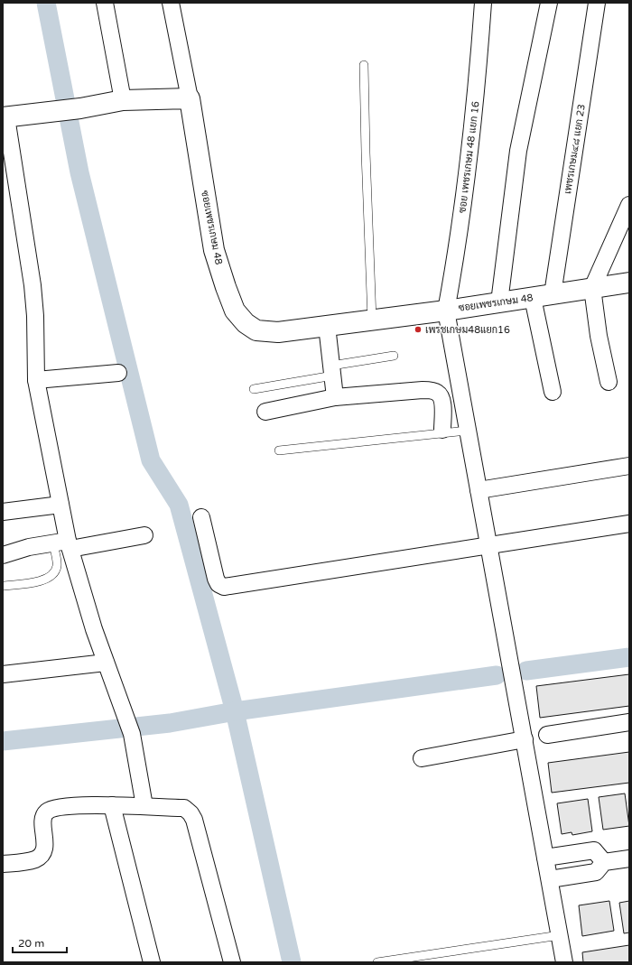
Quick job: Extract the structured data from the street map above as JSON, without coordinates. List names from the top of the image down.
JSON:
{
  "streets": {
    "street": ["เพชรเกษม๔๘ แยก 23", "ซอย เพชรเกษม 48 แยก 16", "ซอยเพชรเกษม 48"]
  },
  "crossings": [
    ["เพชรเกษม๔๘ แยก 23", "ซอยเพชรเกษม 48"],
    ["ซอย เพชรเกษม 48 แยก 16", "ซอยเพชรเกษม 48"]
  ],
  "places": ["เพรชเกษม48แยก16"],
  "scale_bar": "20 m"
}
